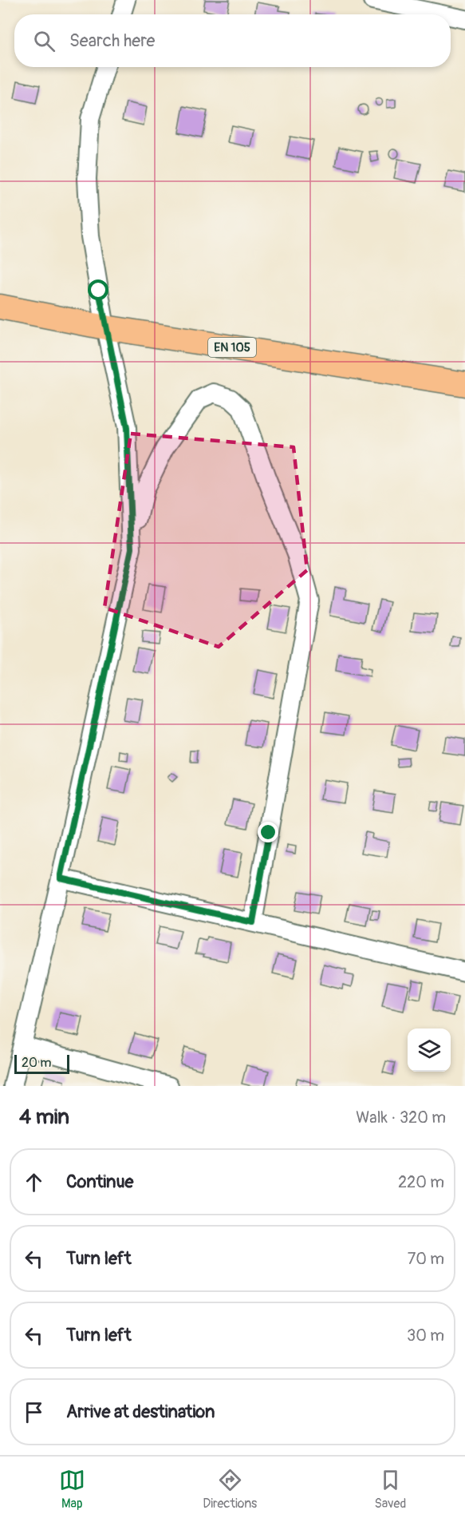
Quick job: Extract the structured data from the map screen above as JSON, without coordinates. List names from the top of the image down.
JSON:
{
  "streets": {
    "main road": ["EN 105"]
  },
  "scale_bar": "20 m",
  "page": {
    "search": "Search here",
    "scale": "20 m",
    "heading": ["4 min", "Walk · 320 m"],
    "list": [
      ["Continue", "220 m"],
      ["Turn left", "70 m"],
      ["Turn left", "30 m"],
      "Arrive at destination"
    ],
    "nav": ["Map", "Directions", "Saved"]
  }
}
